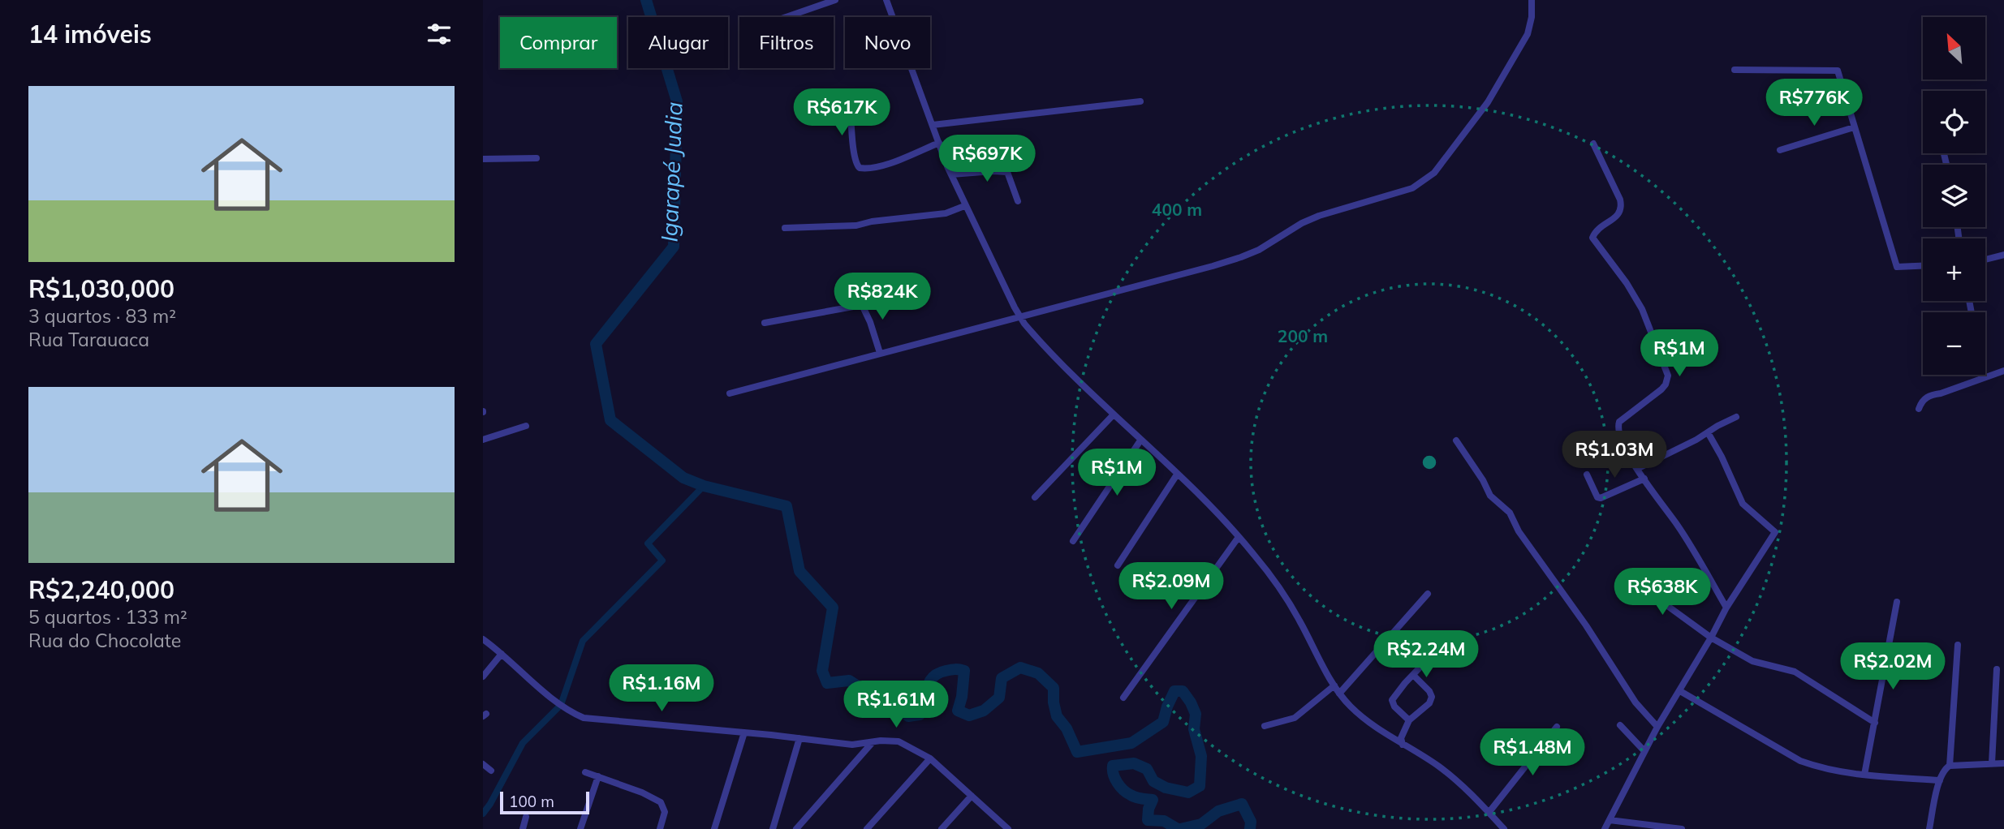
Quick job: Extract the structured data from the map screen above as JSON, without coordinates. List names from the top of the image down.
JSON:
{
  "water": ["Igarapé Judia"],
  "scale_bar": "100 m",
  "north": "top left",
  "page": {
    "heading": "14 imóveis",
    "map_buttons": ["+", "−"],
    "chip": [
      "Comprar",
      "Alugar",
      "Filtros",
      "Novo"
    ],
    "list": [
      {
        "name": "R$1,030,000",
        "note": "3 quartos · 83 m² · Rua Tarauaca"
      },
      {
        "name": "R$2,240,000",
        "note": "5 quartos · 133 m² · Rua do Chocolate"
      }
    ],
    "price": [
      "R$776K",
      "R$617K",
      "R$697K",
      "R$824K",
      "R$1M",
      "R$1.03M",
      "R$1M",
      "R$2.09M",
      "R$638K",
      "R$2.24M",
      "R$2.02M",
      "R$1.16M",
      "R$1.61M",
      "R$1.48M"
    ],
    "scale": "100 m"
  },
  "rings": ["400 m", "200 m"]
}
